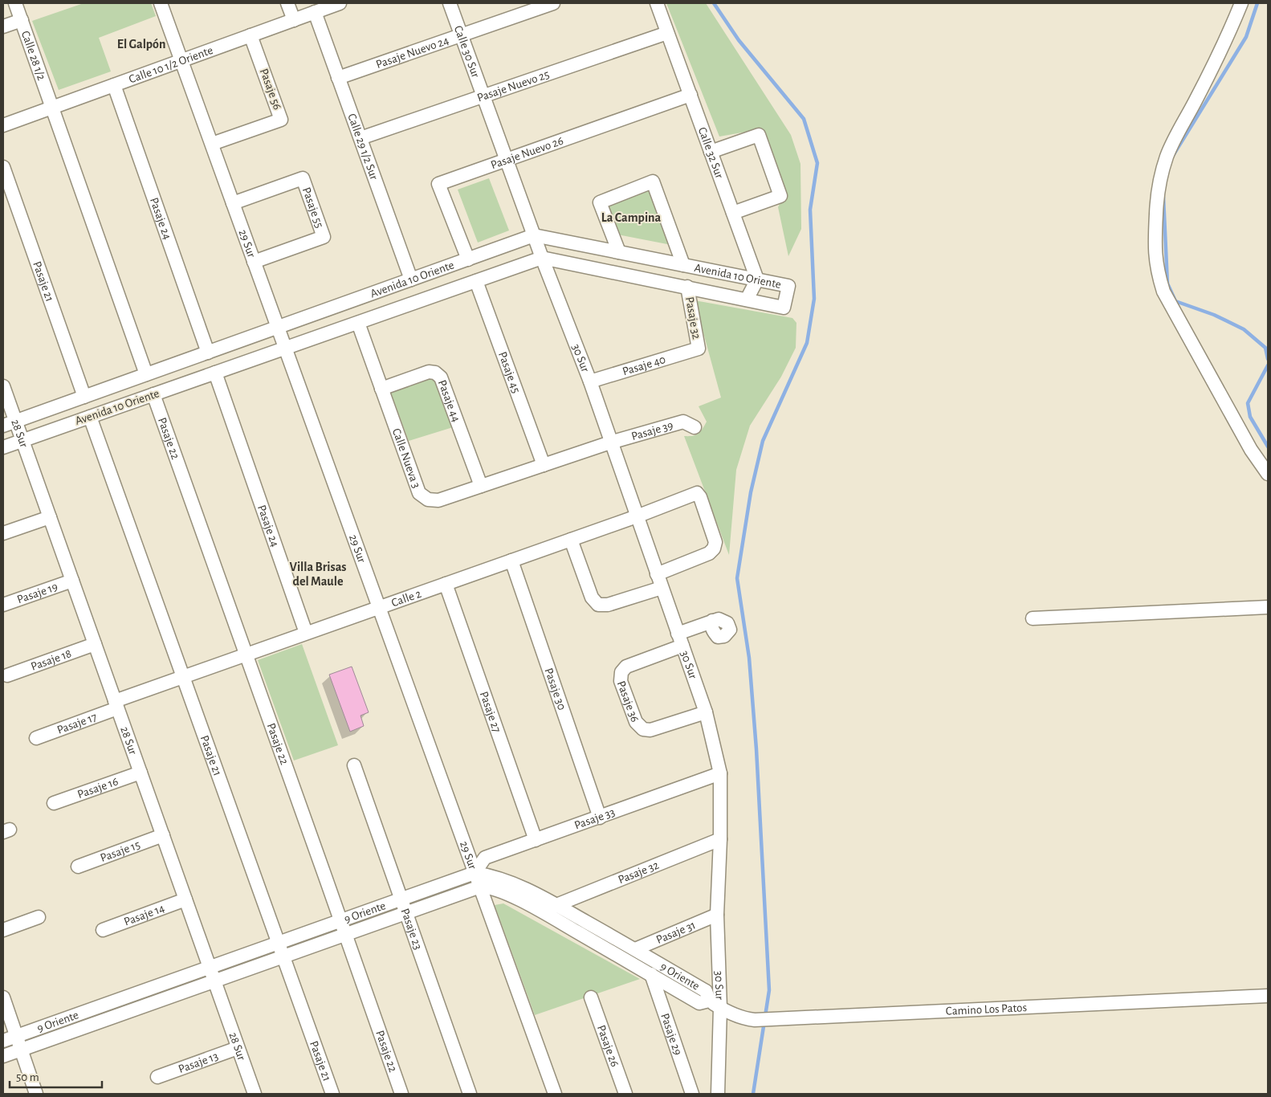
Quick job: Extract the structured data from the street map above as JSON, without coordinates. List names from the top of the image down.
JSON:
{
  "streets": {
    "street": [
      "Calle 30 Sur",
      "Pasaje Nuevo 24",
      "Calle 28 1/2",
      "Calle 10 1/2 Oriente",
      "Pasaje Nuevo 25",
      "Pasaje 56",
      "Calle 29 1/2 Sur",
      "Calle 32 Sur",
      "Pasaje Nuevo 26",
      "Pasaje 55",
      "Pasaje 24",
      "29 Sur",
      "Avenida 10 Oriente",
      "Pasaje 21",
      "Pasaje 32",
      "30 Sur",
      "Pasaje 40",
      "Pasaje 45",
      "Pasaje 44",
      "Pasaje 39",
      "28 Sur",
      "Pasaje 22",
      "Calle Nueva 3",
      "Pasaje 19",
      "Calle 2",
      "Pasaje 18",
      "Pasaje 30",
      "Pasaje 36",
      "Pasaje 27",
      "Pasaje 17",
      "Pasaje 16",
      "Pasaje 33",
      "Pasaje 15",
      "9 Oriente",
      "Pasaje 14",
      "Pasaje 23",
      "Pasaje 31",
      "Camino Los Patos",
      "Pasaje 29",
      "Pasaje 26",
      "Pasaje 13"
    ]
  },
  "crossings": [
    ["Calle 30 Sur", "Pasaje Nuevo 24"],
    ["Calle 30 Sur", "Pasaje Nuevo 25"],
    ["Calle 30 Sur", "Pasaje Nuevo 26"],
    ["Calle 30 Sur", "Avenida 10 Oriente"],
    ["Calle 30 Sur", "30 Sur"],
    ["Pasaje Nuevo 24", "Calle 29 1/2 Sur"],
    ["Calle 28 1/2", "Calle 10 1/2 Oriente"],
    ["Calle 10 1/2 Oriente", "Pasaje 56"],
    ["Calle 10 1/2 Oriente", "Calle 29 1/2 Sur"],
    ["Calle 10 1/2 Oriente", "Pasaje 24"],
    ["Calle 10 1/2 Oriente", "29 Sur"],
    ["Pasaje Nuevo 25", "Calle 29 1/2 Sur"],
    ["Pasaje Nuevo 25", "Calle 32 Sur"],
    ["Pasaje 56", "29 Sur"],
    ["Calle 29 1/2 Sur", "Avenida 10 Oriente"],
    ["Calle 32 Sur", "Pasaje Nuevo 26"],
    ["Calle 32 Sur", "Avenida 10 Oriente"],
    ["Pasaje Nuevo 26", "Avenida 10 Oriente"],
    ["Pasaje 55", "29 Sur"],
    ["Pasaje 24", "Avenida 10 Oriente"],
    ["Pasaje 24", "Calle 2"],
    ["29 Sur", "Avenida 10 Oriente"],
    ["29 Sur", "Calle 2"],
    ["29 Sur", "Pasaje 33"],
    ["29 Sur", "9 Oriente"],
    ["Avenida 10 Oriente", "Pasaje 21"],
    ["Avenida 10 Oriente", "Pasaje 32"],
    ["Avenida 10 Oriente", "30 Sur"],
    ["Avenida 10 Oriente", "Pasaje 45"],
    ["Avenida 10 Oriente", "28 Sur"],
    ["Avenida 10 Oriente", "Pasaje 22"],
    ["Avenida 10 Oriente", "Calle Nueva 3"],
    ["Pasaje 21", "Calle 2"],
    ["Pasaje 21", "9 Oriente"],
    ["Pasaje 32", "30 Sur"],
    ["Pasaje 32", "Pasaje 40"],
    ["Pasaje 32", "9 Oriente"],
    ["30 Sur", "Pasaje 40"],
    ["30 Sur", "Pasaje 39"],
    ["30 Sur", "Calle Nueva 3"],
    ["30 Sur", "Calle 2"],
    ["30 Sur", "Pasaje 36"],
    ["30 Sur", "Pasaje 33"],
    ["30 Sur", "9 Oriente"],
    ["30 Sur", "Pasaje 31"],
    ["30 Sur", "Camino Los Patos"],
    ["Pasaje 45", "Calle Nueva 3"],
    ["Pasaje 44", "Calle Nueva 3"],
    ["Pasaje 39", "Calle Nueva 3"],
    ["28 Sur", "Pasaje 19"],
    ["28 Sur", "Calle 2"],
    ["28 Sur", "Pasaje 18"],
    ["28 Sur", "Pasaje 17"],
    ["28 Sur", "Pasaje 16"],
    ["28 Sur", "Pasaje 15"],
    ["28 Sur", "9 Oriente"],
    ["28 Sur", "Pasaje 14"],
    ["28 Sur", "Pasaje 13"],
    ["Pasaje 22", "Calle 2"],
    ["Pasaje 22", "9 Oriente"],
    ["Calle 2", "Pasaje 30"],
    ["Calle 2", "Pasaje 27"],
    ["Calle 2", "Pasaje 17"],
    ["Pasaje 30", "Pasaje 33"],
    ["Pasaje 27", "Pasaje 33"],
    ["Pasaje 33", "9 Oriente"],
    ["9 Oriente", "Pasaje 23"],
    ["9 Oriente", "Pasaje 31"],
    ["9 Oriente", "Camino Los Patos"],
    ["9 Oriente", "Pasaje 29"]
  ],
  "districts": ["El Galpón", "La Campina", "Villa Brisas del Maule"],
  "scale_bar": "50 m"
}
